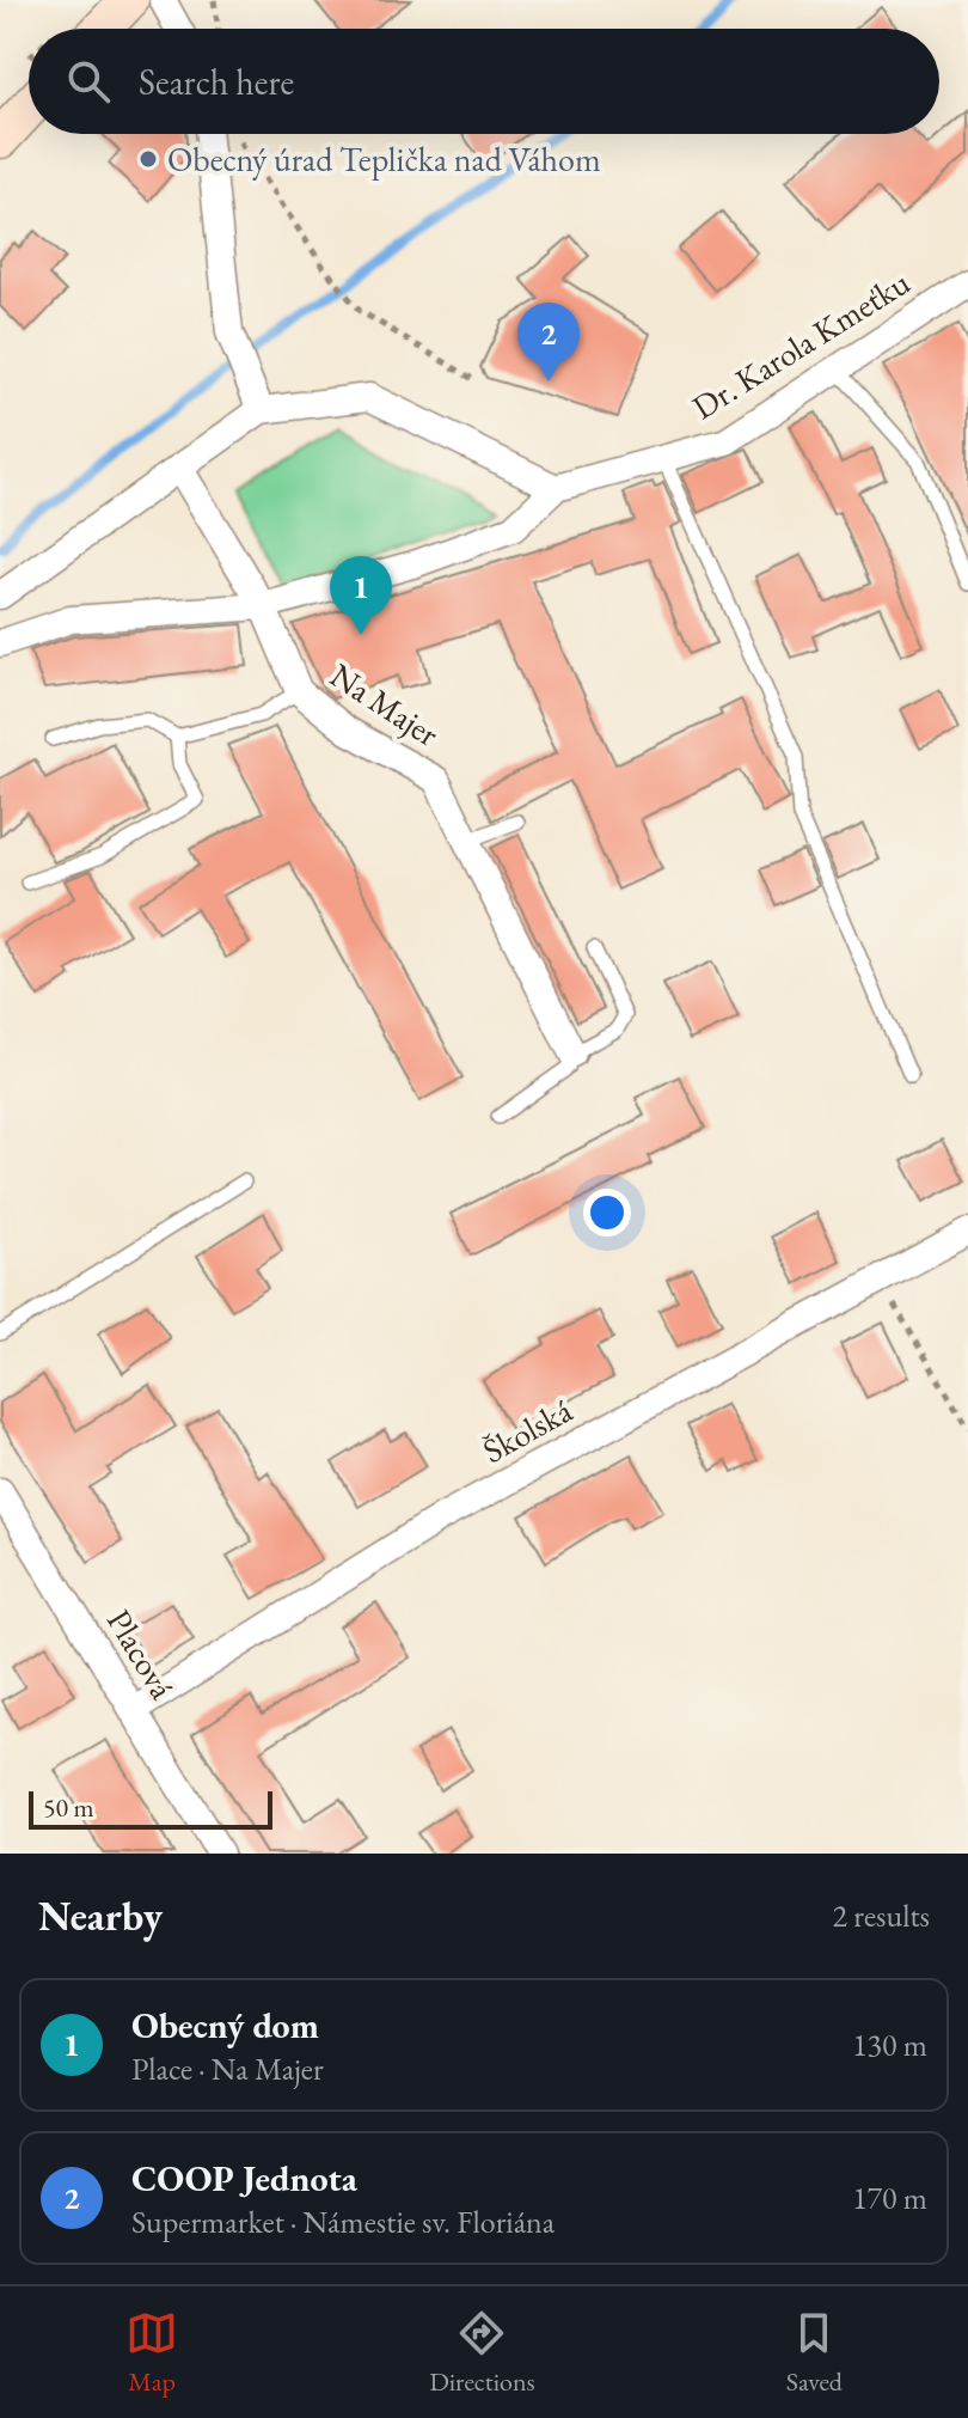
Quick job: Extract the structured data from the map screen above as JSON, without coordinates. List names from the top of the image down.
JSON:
{
  "streets": {
    "street": [
      "Dr. Karola Kmeťku",
      "Na Majer",
      "Školská",
      "Placová"
    ]
  },
  "crossings": [
    ["Školská", "Placová"]
  ],
  "places": ["Obecný úrad Teplička nad Váhom"],
  "scale_bar": "50 m",
  "page": {
    "search": "Search here",
    "pins": ["2", "1"],
    "scale": "50 m",
    "heading": ["Nearby", "2 results"],
    "list": [
      {
        "mark": "1",
        "name": "Obecný dom",
        "note": "Place · Na Majer",
        "value": "130 m"
      },
      {
        "mark": "2",
        "name": "COOP Jednota",
        "note": "Supermarket · Námestie sv. Floriána",
        "value": "170 m"
      }
    ],
    "nav": ["Map", "Directions", "Saved"]
  }
}
